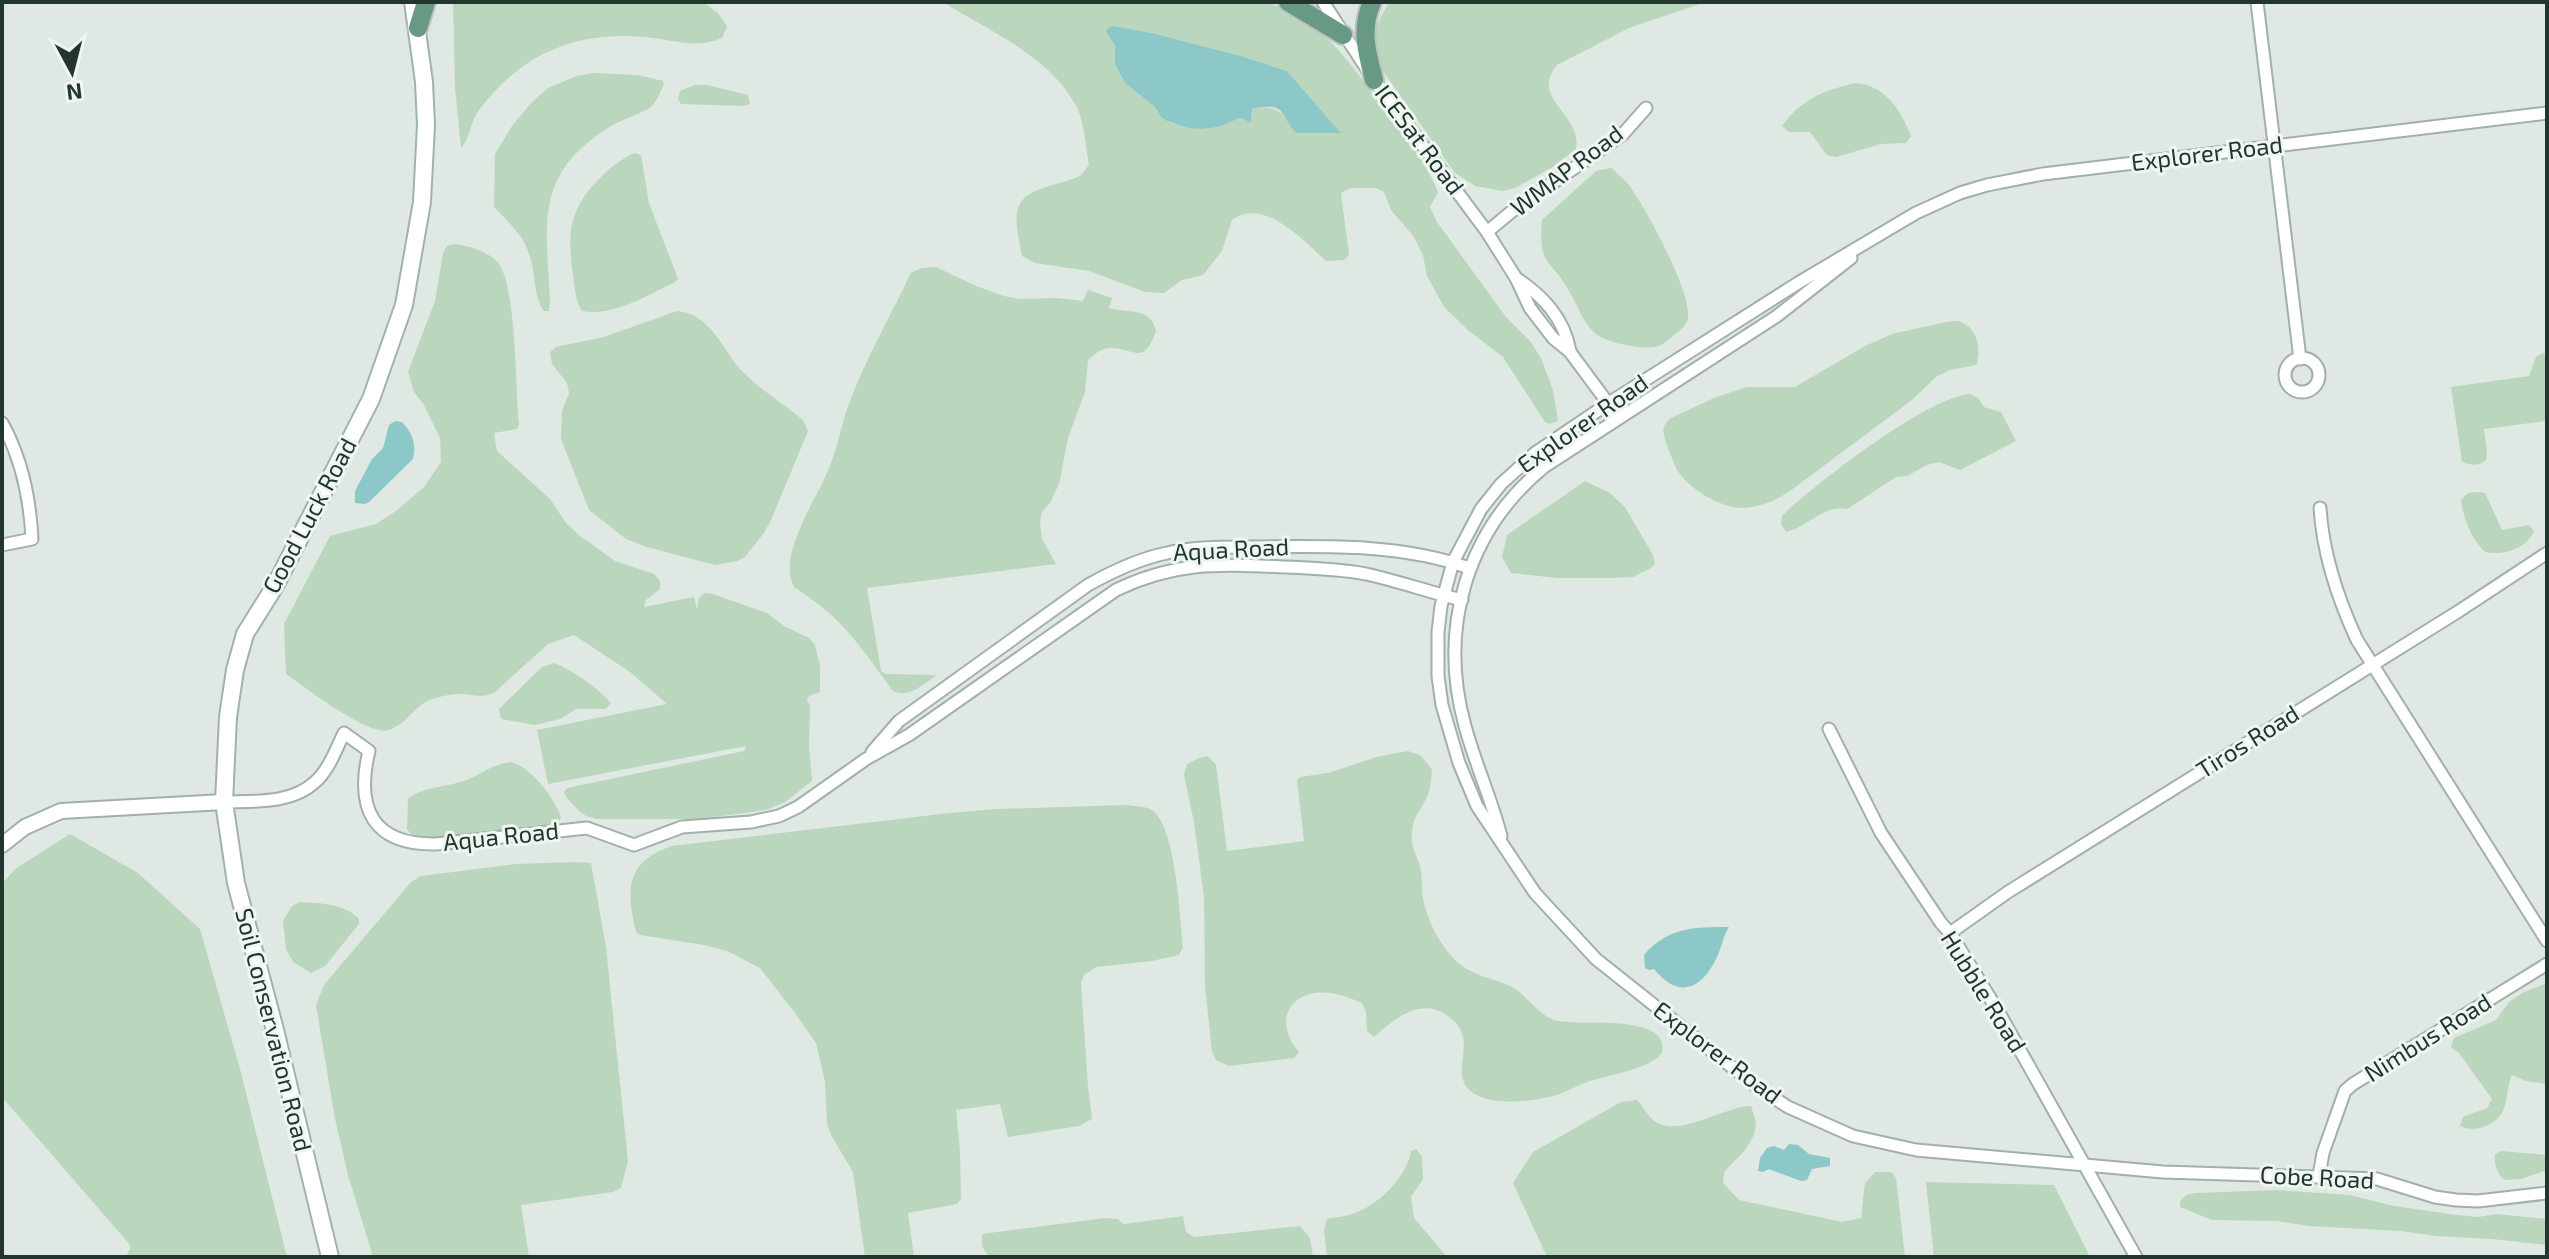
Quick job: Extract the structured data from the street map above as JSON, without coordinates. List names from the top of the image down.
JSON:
{
  "streets": {
    "main road": ["Good Luck Road", "Soil Conservation Road"],
    "street": [
      "ICESat Road",
      "Explorer Road",
      "WMAP Road",
      "Aqua Road",
      "Tiros Road",
      "Hubble Road",
      "Nimbus Road",
      "Cobe Road"
    ]
  },
  "crossings": [
    ["ICESat Road", "Explorer Road"],
    ["ICESat Road", "WMAP Road"],
    ["Explorer Road", "Aqua Road"],
    ["Explorer Road", "Hubble Road"],
    ["Explorer Road", "Cobe Road"],
    ["Good Luck Road", "Aqua Road"],
    ["Good Luck Road", "Soil Conservation Road"],
    ["Aqua Road", "Soil Conservation Road"],
    ["Tiros Road", "Hubble Road"],
    ["Hubble Road", "Cobe Road"],
    ["Nimbus Road", "Cobe Road"]
  ],
  "north": "bottom"
}
